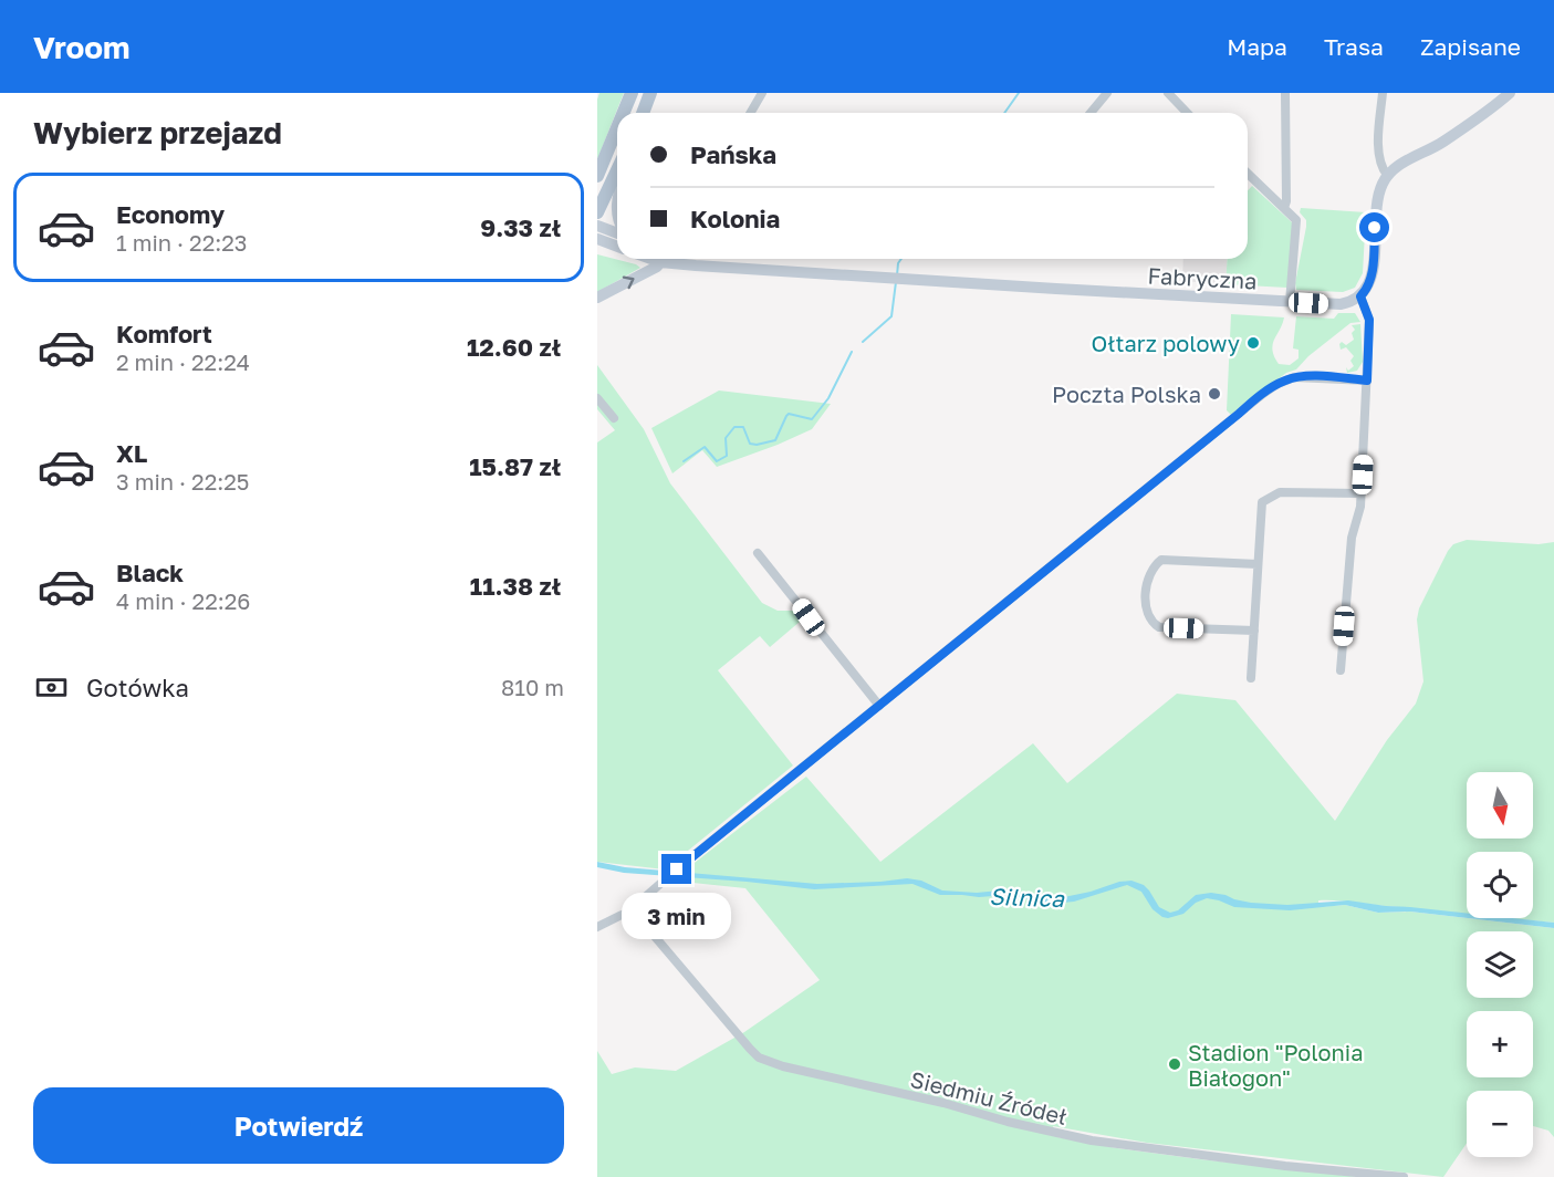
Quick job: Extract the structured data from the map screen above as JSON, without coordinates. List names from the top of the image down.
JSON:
{
  "streets": {
    "main road": ["Fabryczna"],
    "street": ["Siedmiu Źródeł"]
  },
  "water": ["Silnica"],
  "places": ["Ołtarz polowy", "Poczta Polska", "Stadion \"Polonia Białogon\""],
  "north": "bottom",
  "page": {
    "header": "Vroom",
    "nav": ["Mapa", "Trasa", "Zapisane"],
    "heading": "Wybierz przejazd",
    "banner": ["Pańska", "Kolonia"],
    "list": [
      {
        "name": "Economy",
        "note": "1 min · 22:23",
        "value": "9.33 zł"
      },
      {
        "name": "Komfort",
        "note": "2 min · 22:24",
        "value": "12.60 zł"
      },
      {
        "name": "XL",
        "note": "3 min · 22:25",
        "value": "15.87 zł"
      },
      {
        "name": "Black",
        "note": "4 min · 22:26",
        "value": "11.38 zł"
      }
    ],
    "pay": ["Gotówka", "810 m"],
    "map_buttons": ["+", "−"],
    "bubble": "3 min",
    "buttons": "Potwierdź"
  }
}
